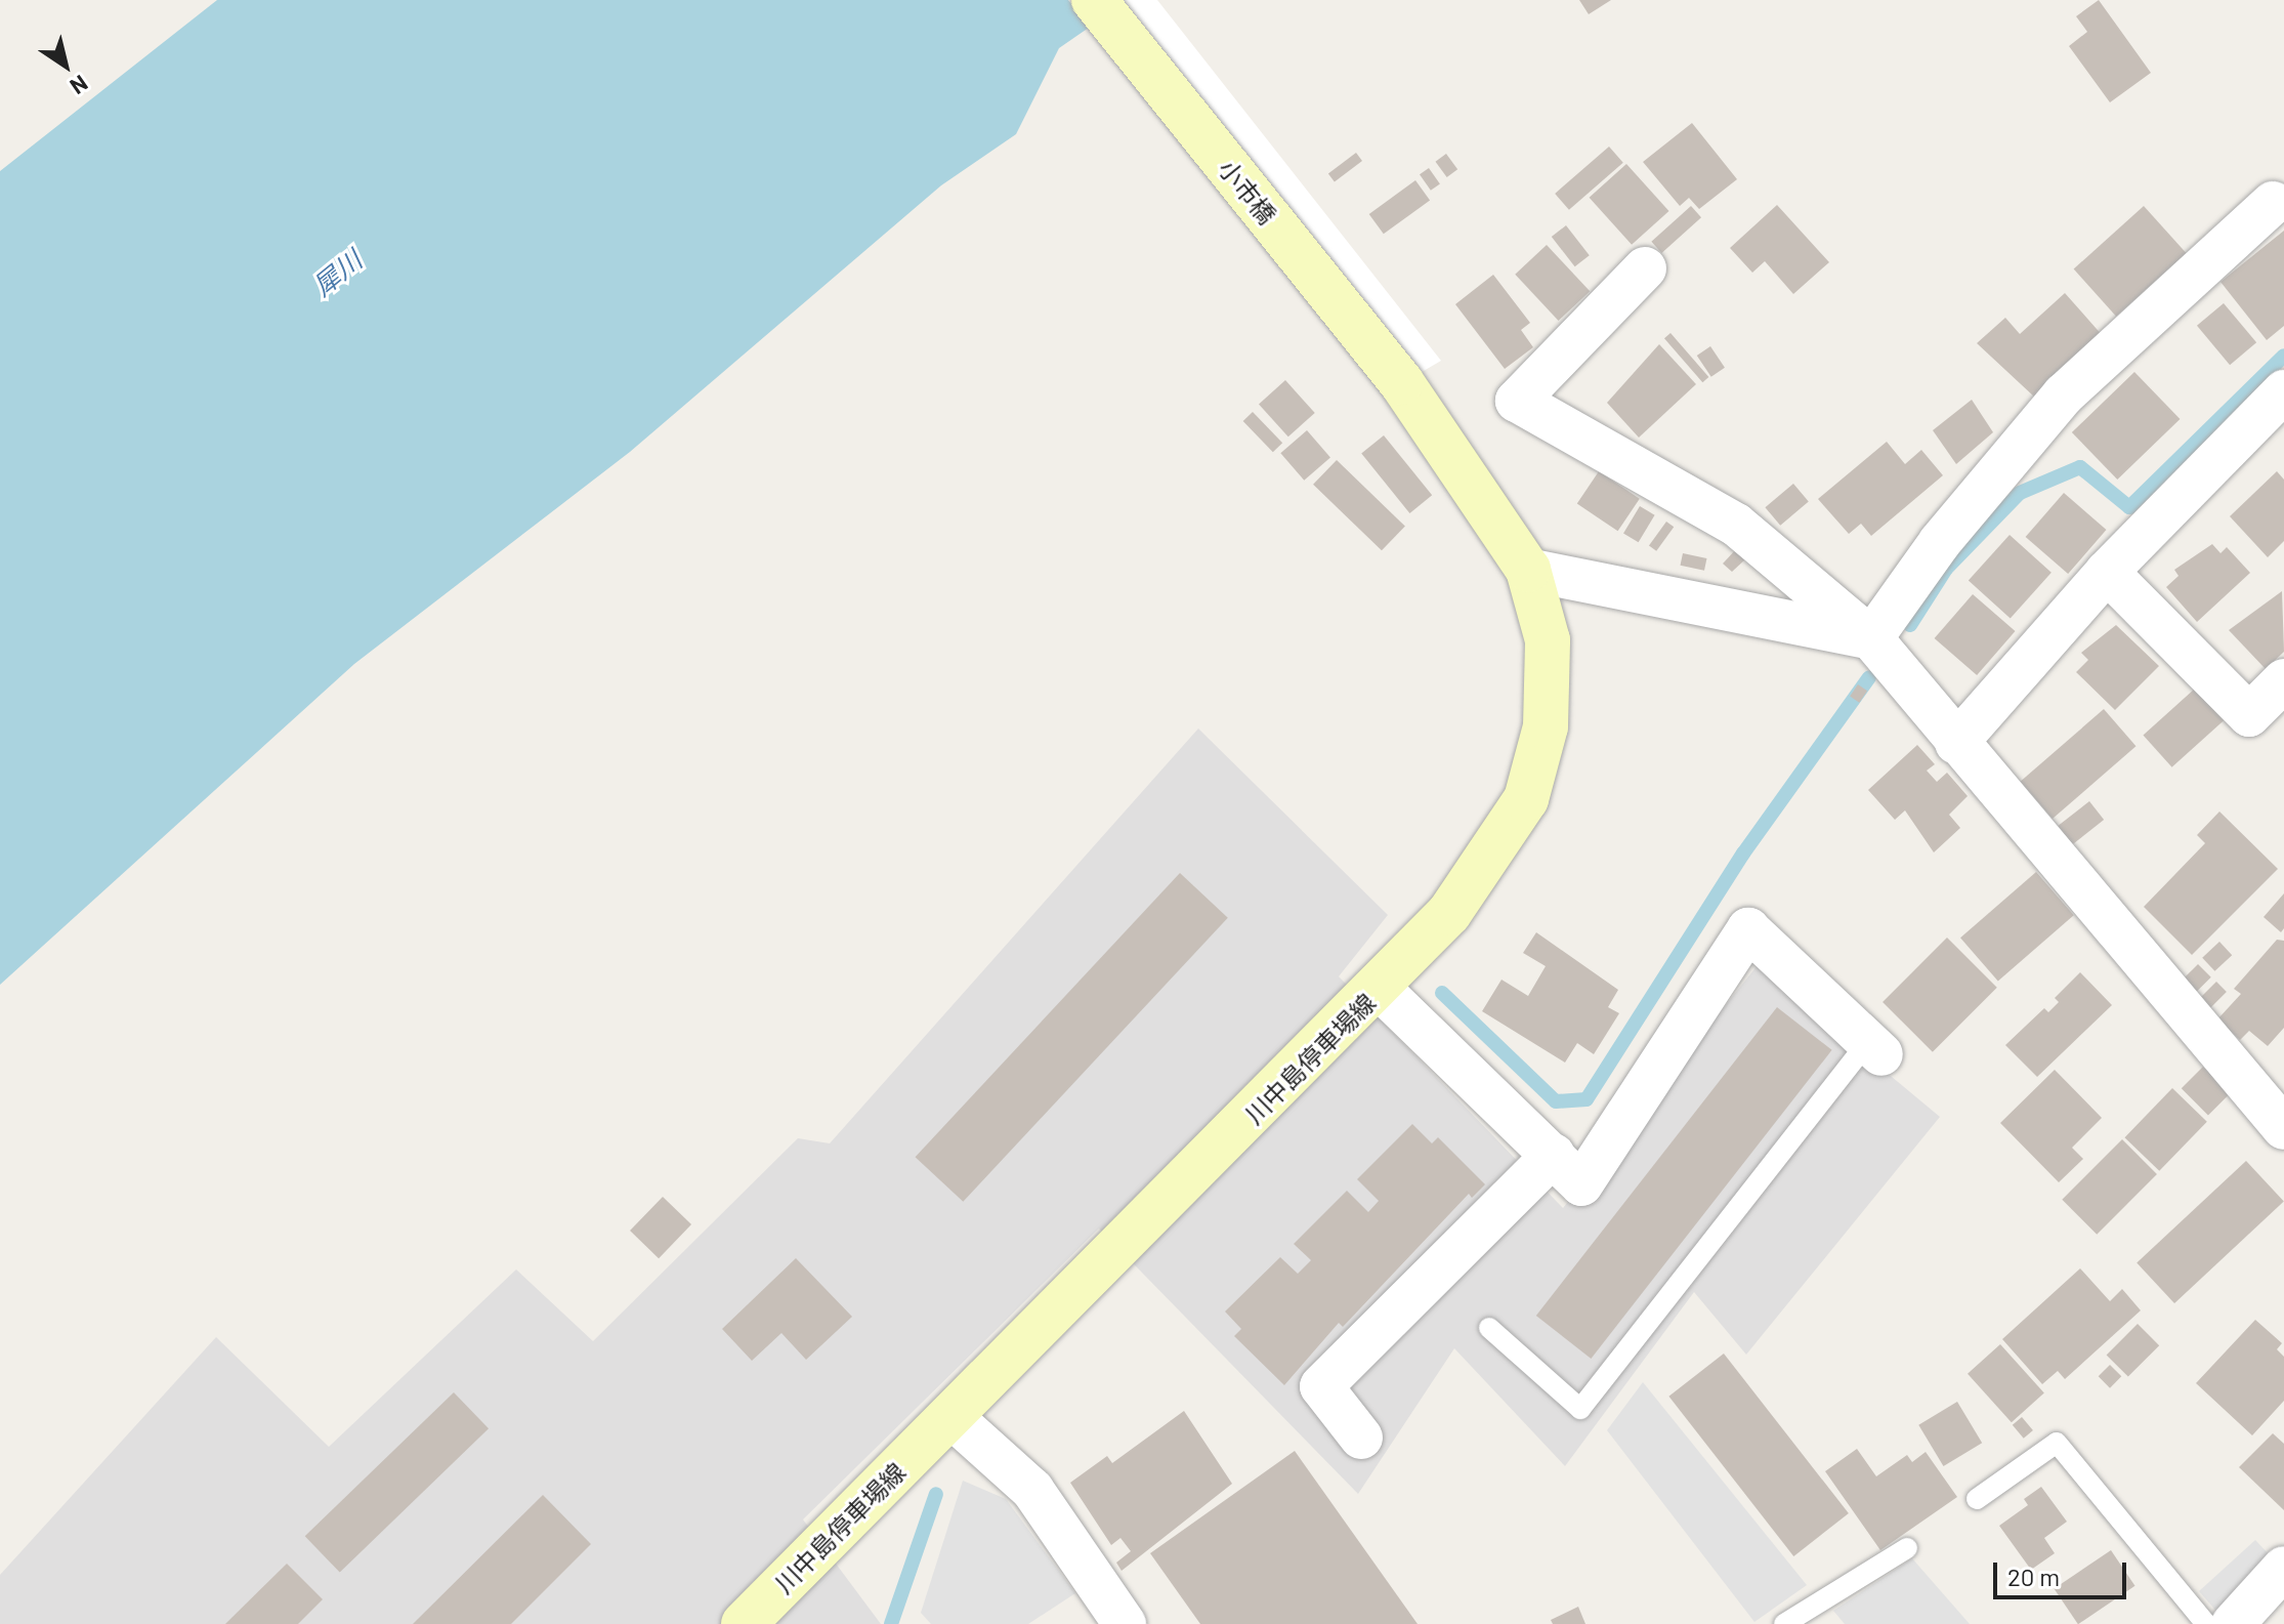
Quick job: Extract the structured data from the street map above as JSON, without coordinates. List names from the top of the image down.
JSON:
{
  "streets": {
    "main road": ["小市橋", "川中島停車場線"]
  },
  "crossings": [
    ["小市橋", "川中島停車場線"]
  ],
  "water": ["犀川"],
  "scale_bar": "20 m",
  "north": "bottom right"
}
